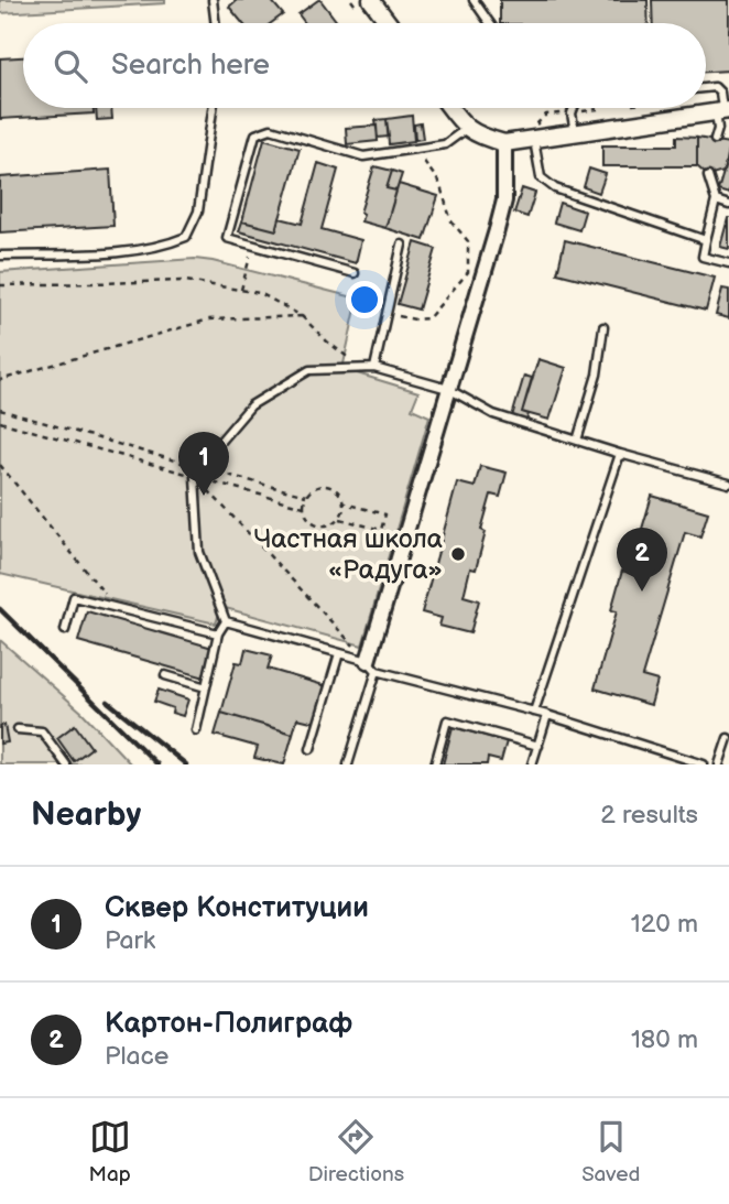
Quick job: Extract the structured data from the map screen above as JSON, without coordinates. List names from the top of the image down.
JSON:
{
  "places": ["Частная школа «Радуга»"],
  "page": {
    "search": "Search here",
    "pins": ["1", "2"],
    "heading": ["Nearby", "2 results"],
    "list": [
      {
        "mark": "1",
        "name": "Сквер Конституции",
        "note": "Park",
        "value": "120 m"
      },
      {
        "mark": "2",
        "name": "Картон-Полиграф",
        "note": "Place",
        "value": "180 m"
      }
    ],
    "nav": ["Map", "Directions", "Saved"]
  }
}
